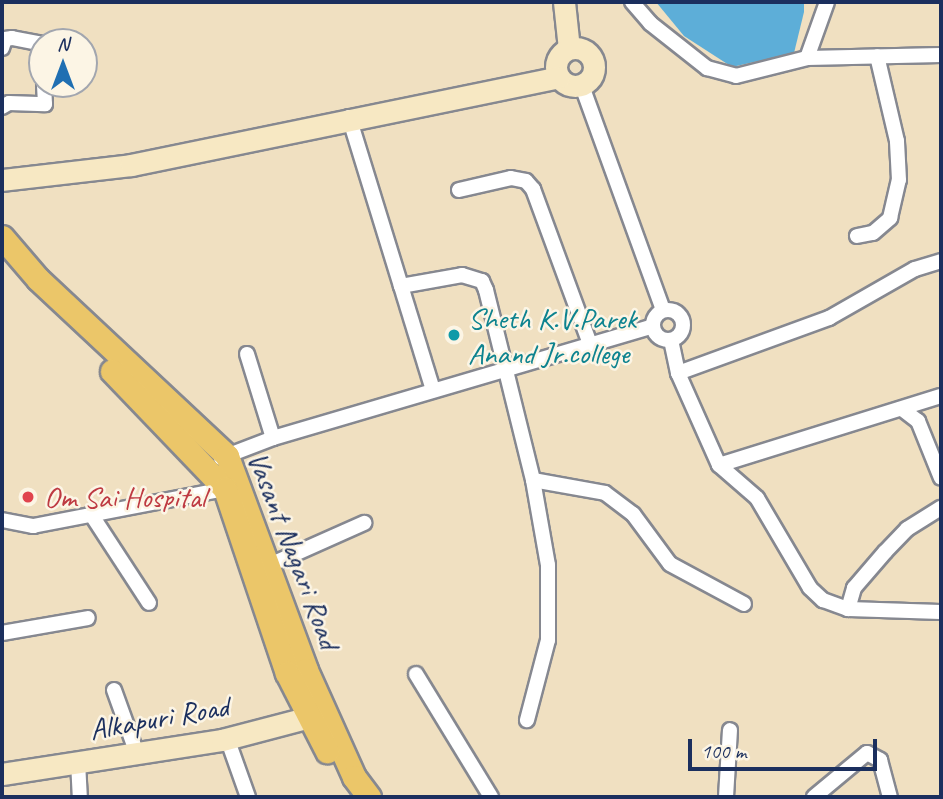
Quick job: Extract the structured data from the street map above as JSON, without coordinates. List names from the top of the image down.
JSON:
{
  "streets": {
    "main road": ["Vasant Nagari Road"],
    "street": ["Alkapuri Road"]
  },
  "crossings": [
    ["Vasant Nagari Road", "Alkapuri Road"]
  ],
  "places": ["Sheth K.V.Parek Anand Jr.college", "Om Sai Hospital"],
  "scale_bar": "100 m",
  "north": "top"
}
